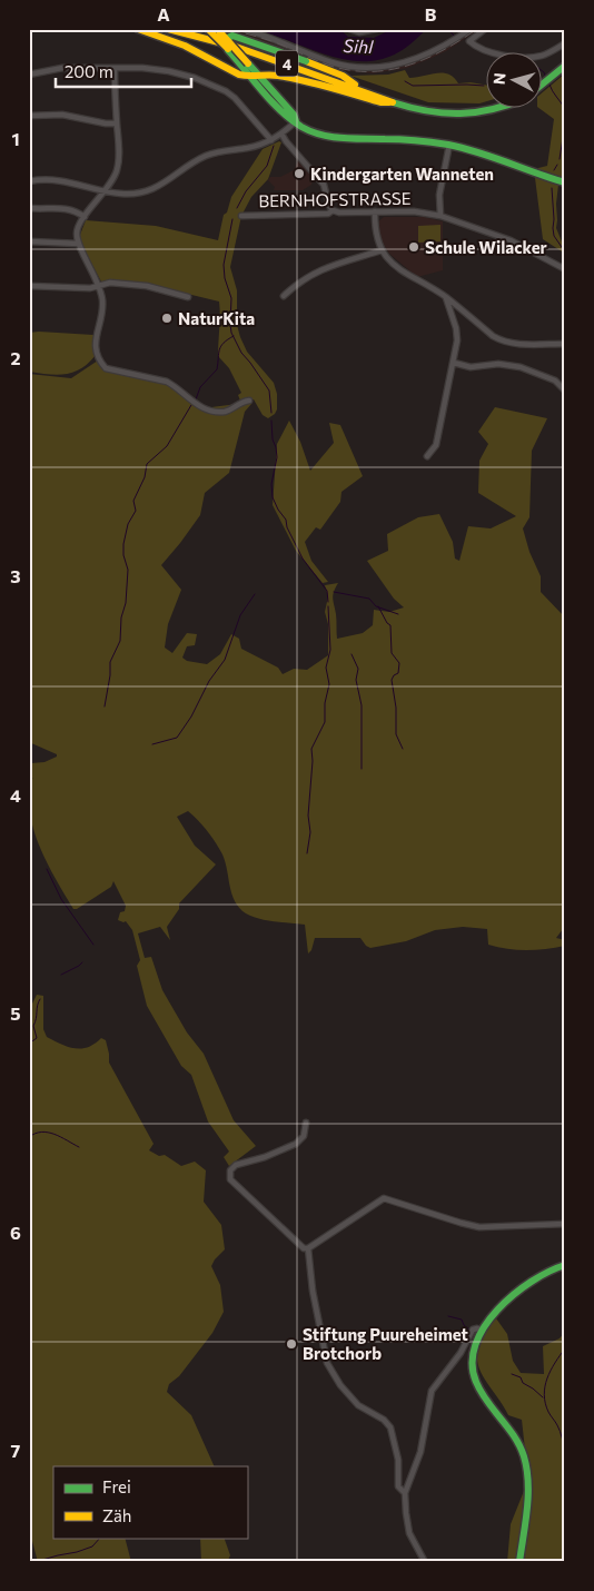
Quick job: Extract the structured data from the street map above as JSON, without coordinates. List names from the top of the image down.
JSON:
{
  "streets": {
    "main road": ["4"],
    "street": ["BERNHOFSTRASSE"]
  },
  "water": ["Sihl"],
  "places": [
    "Kindergarten Wanneten",
    "Schule Wilacker",
    "NaturKita",
    "Stiftung Puureheimet Brotchorb"
  ],
  "legend": ["Frei", "Zäh"],
  "scale_bar": "200 m",
  "north": "left",
  "grid": {
    "columns": ["A", "B"],
    "rows": [
      "1",
      "2",
      "3",
      "4",
      "5",
      "6",
      "7"
    ]
  }
}
